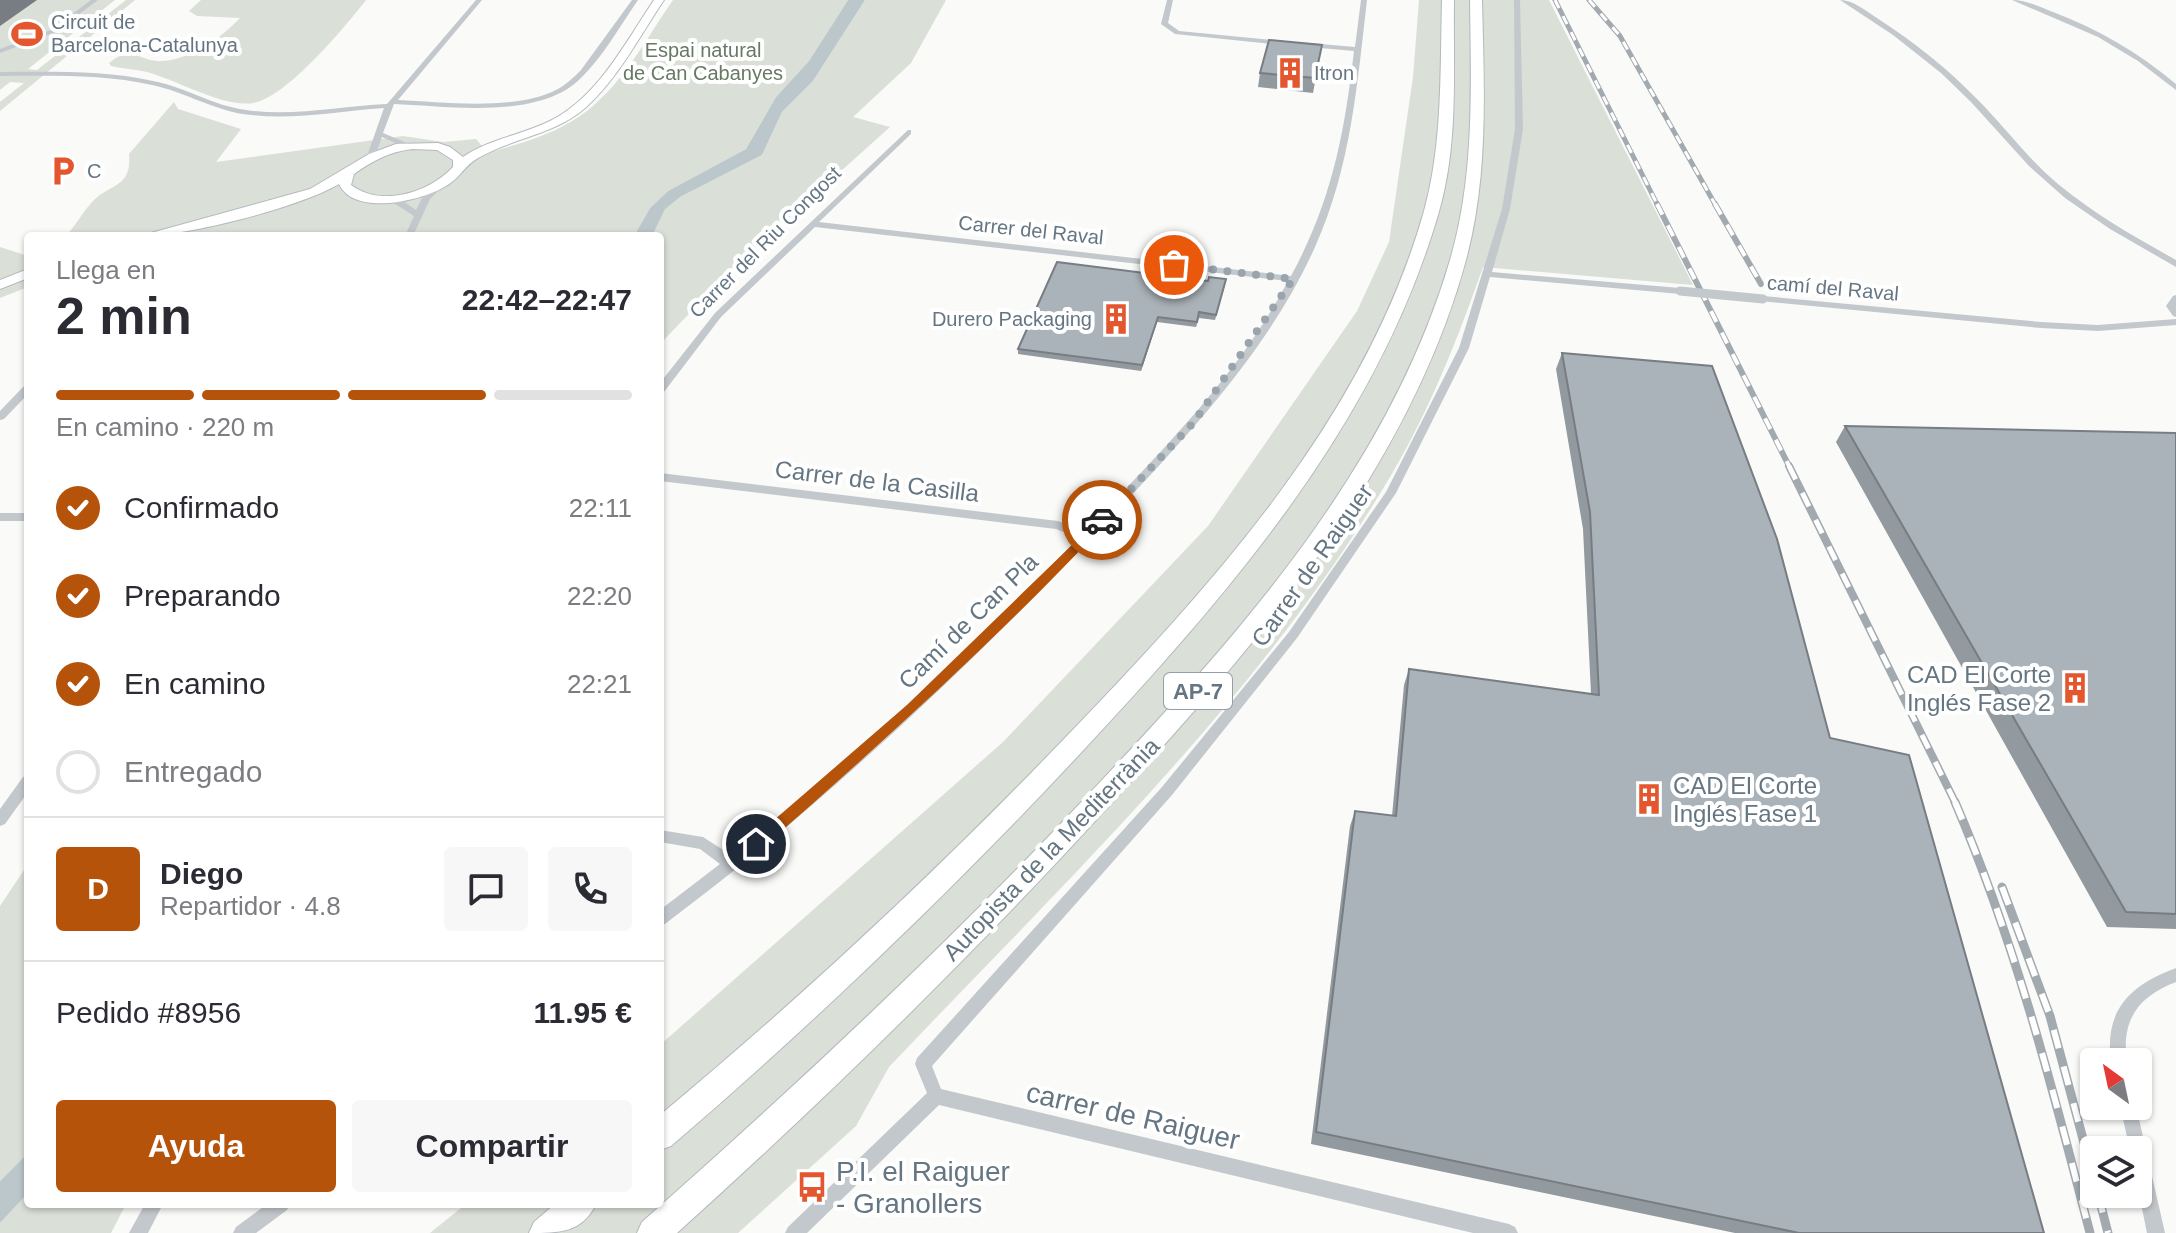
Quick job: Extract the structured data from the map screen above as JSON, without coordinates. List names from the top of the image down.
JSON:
{
  "streets": {
    "highway": ["AP-7", "Autopista de la Mediterrània"],
    "street": [
      "Carrer del Raval",
      "Carrer del Riu Congost",
      "camí del Raval",
      "Carrer de la Casilla",
      "Carrer de Raiguer",
      "Camí de Can Pla",
      "carrer de Raiguer"
    ]
  },
  "crossings": [
    ["Carrer del Raval", "Carrer del Riu Congost"],
    ["Carrer del Raval", "Camí de Can Pla"],
    ["camí del Raval", "Carrer de Raiguer"],
    ["Carrer de la Casilla", "Camí de Can Pla"],
    ["Carrer de Raiguer", "carrer de Raiguer"]
  ],
  "parks": ["Espai natural de Can Cabanyes"],
  "places": {
    "sports": ["Circuit de Barcelona-Catalunya"],
    "building": [
      "Itron",
      "Durero Packaging",
      "CAD El Corte Inglés Fase 2",
      "CAD El Corte Inglés Fase 1"
    ],
    "parking": ["C"],
    "bus stop": ["P.I. el Raiguer - Granollers"]
  },
  "north": "top left",
  "page": {
    "heading": ["2 min", "Llega en", "22:42–22:47"],
    "panel": [
      "Diego",
      "Repartidor · 4.8",
      "Pedido #8956",
      "11.95 €"
    ],
    "bar": "En camino · 220 m",
    "list": [
      ["Confirmado", "22:11"],
      ["Preparando", "22:20"],
      ["En camino", "22:21"],
      "Entregado"
    ],
    "round": "D",
    "buttons": ["Ayuda", "Compartir"]
  }
}
